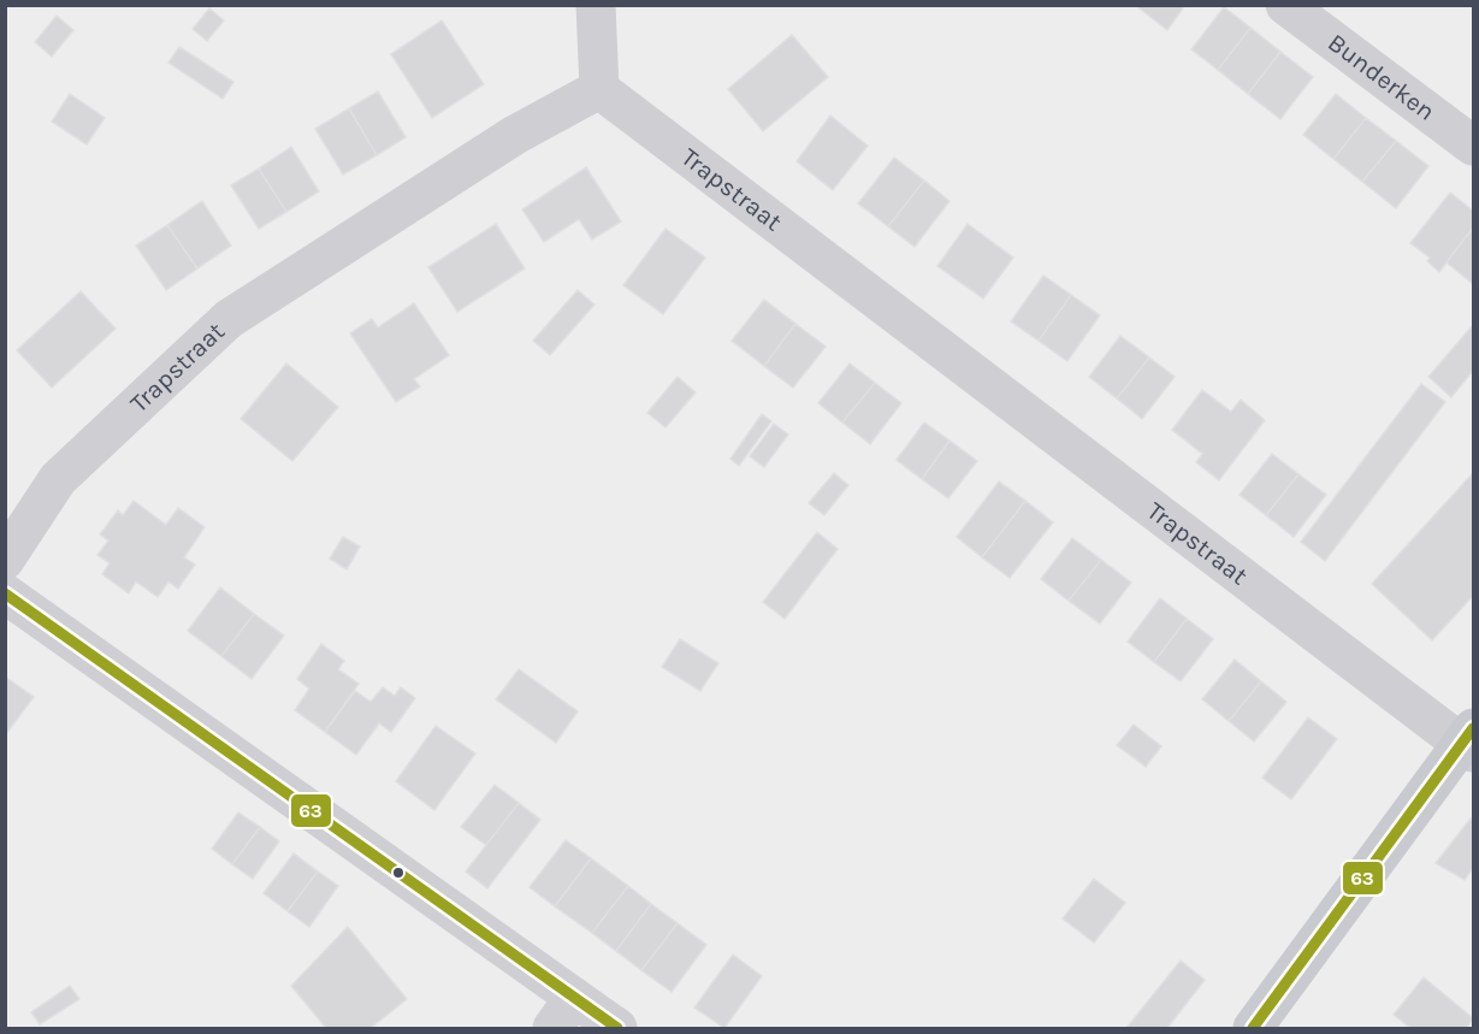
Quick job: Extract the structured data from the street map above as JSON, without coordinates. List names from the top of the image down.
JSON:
{
  "streets": {
    "street": ["Bunderken", "Trapstraat"]
  },
  "lines": ["transit line 63"]
}
